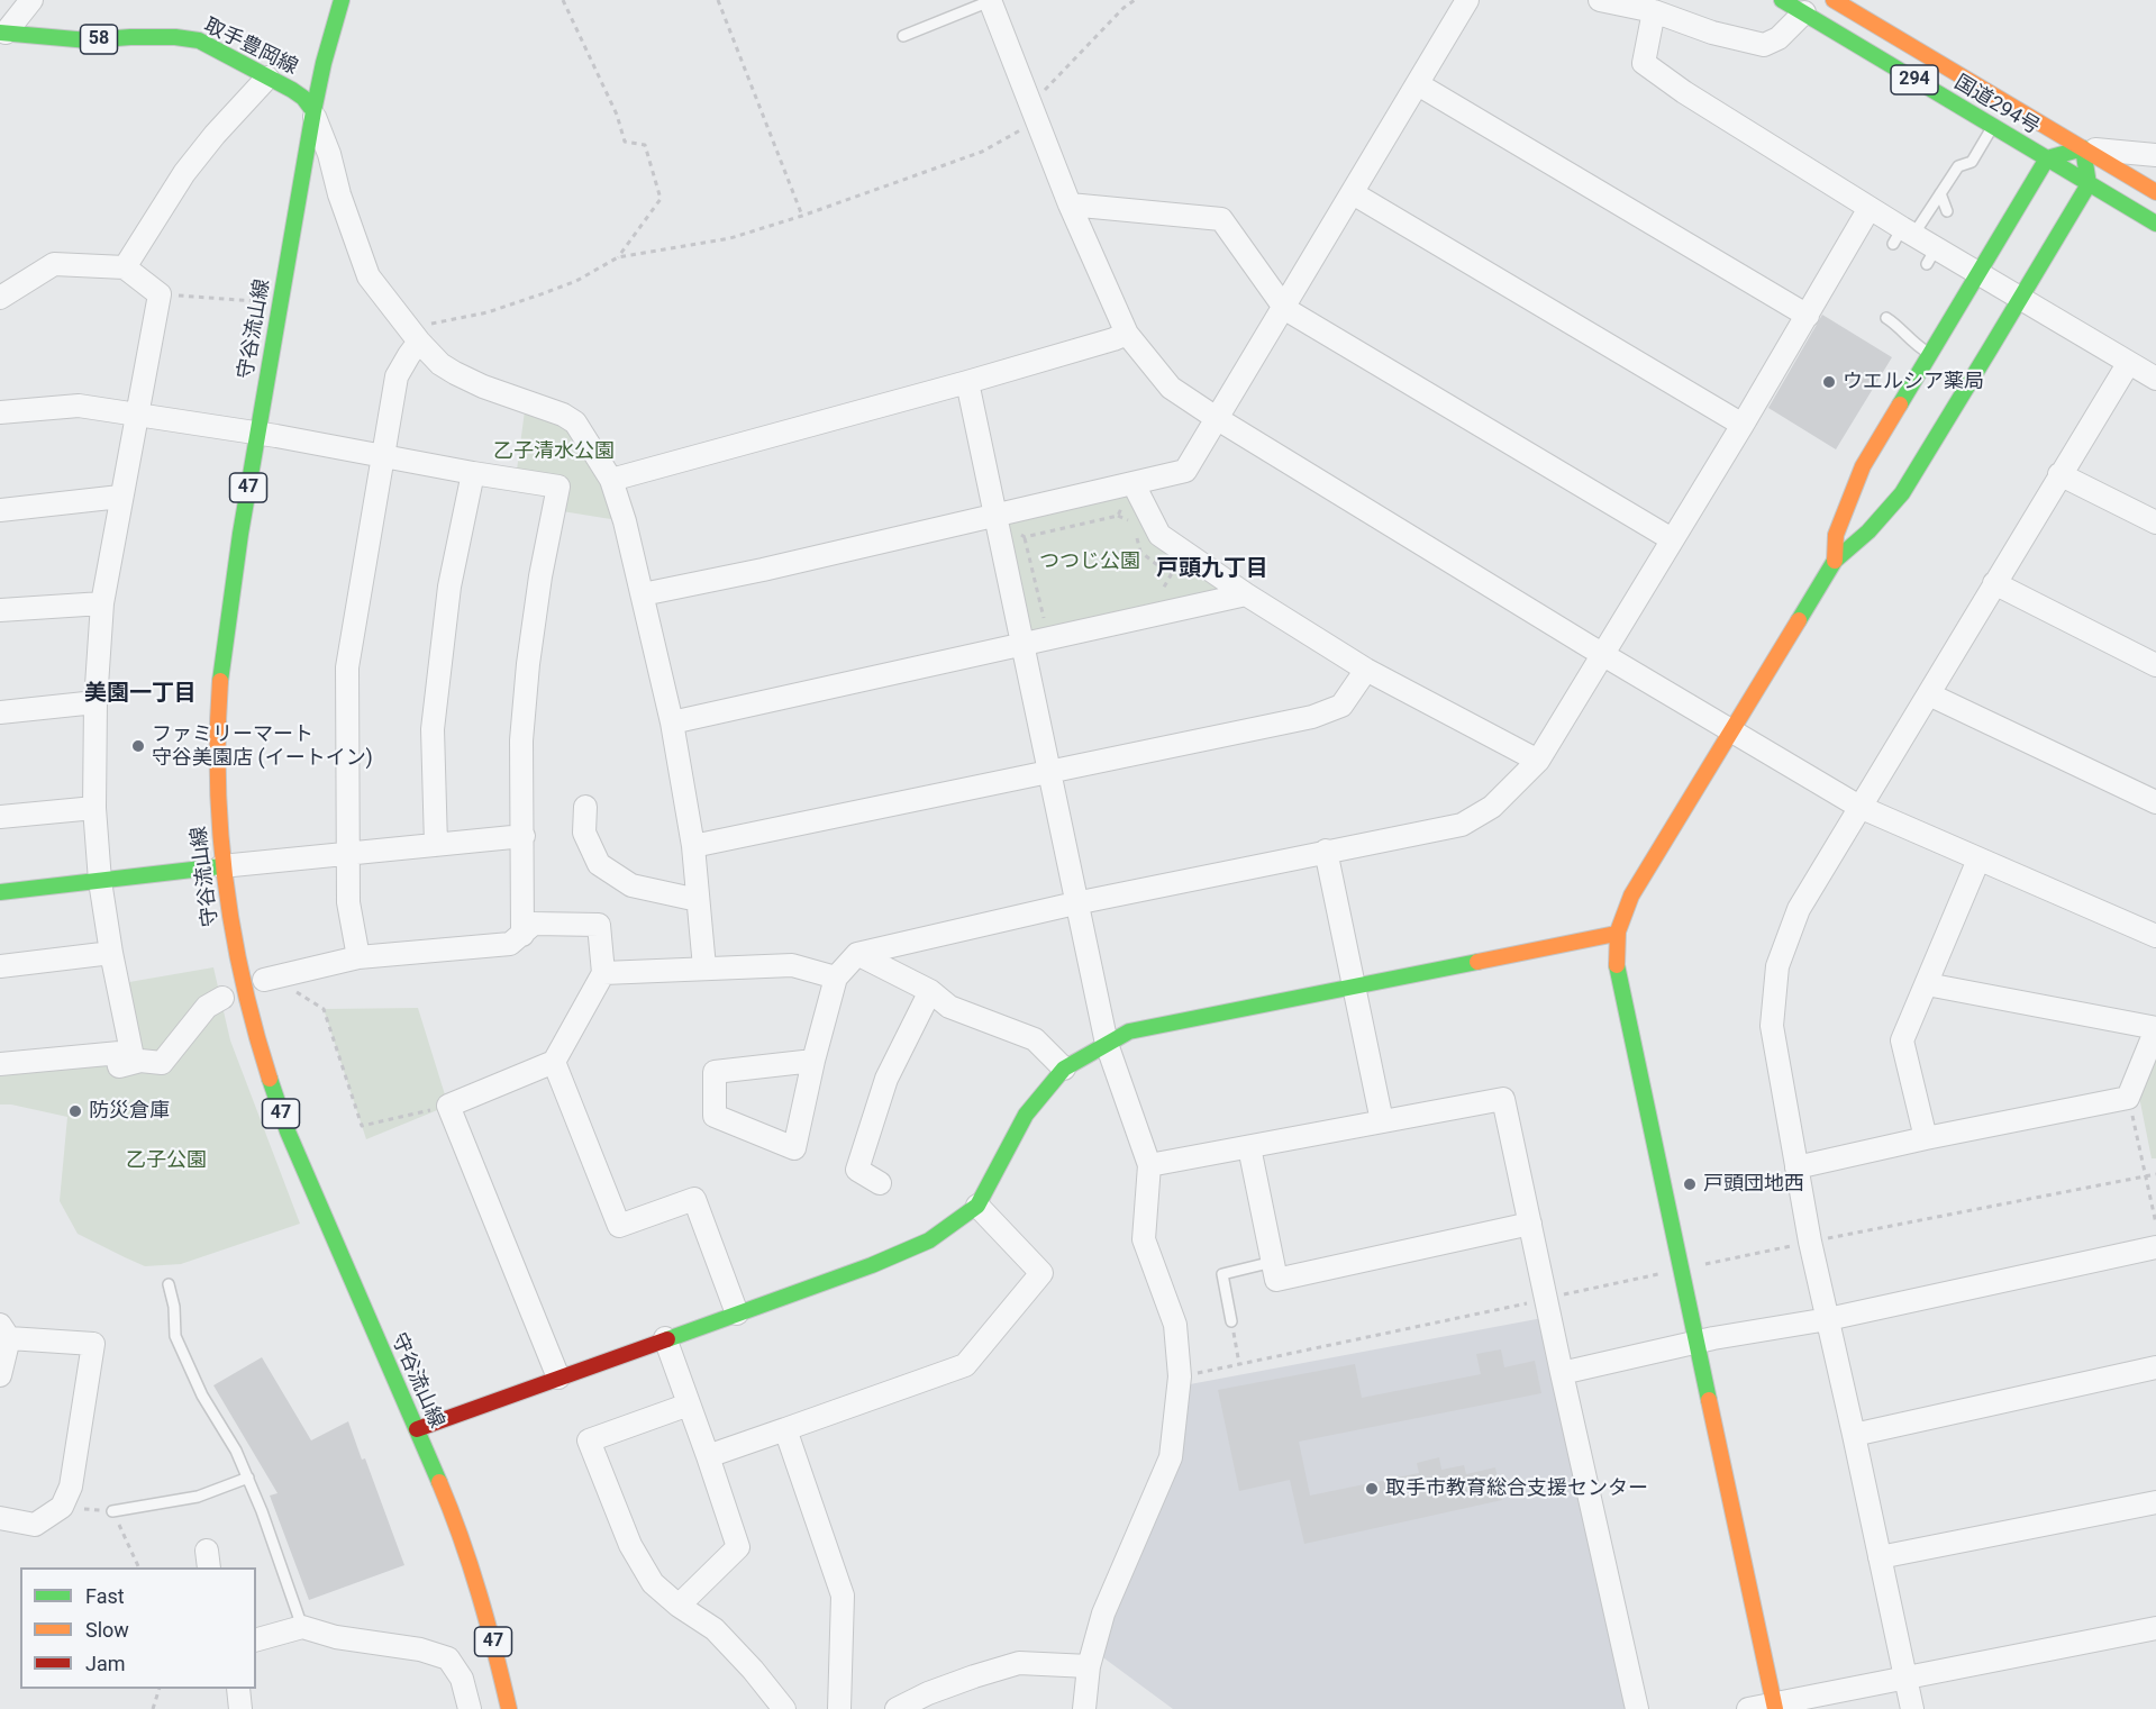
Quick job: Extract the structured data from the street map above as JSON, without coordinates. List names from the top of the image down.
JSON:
{
  "streets": {
    "main road": [
      "58",
      "取手豊岡線",
      "294",
      "国道294号",
      "守谷流山線",
      "47"
    ]
  },
  "crossings": [
    ["取手豊岡線", "守谷流山線"]
  ],
  "districts": ["戸頭九丁目", "美園一丁目"],
  "parks": ["乙子清水公園", "つつじ公園", "乙子公園"],
  "places": [
    "ウエルシア薬局",
    "ファミリーマート 守谷美園店 (イートイン)",
    "防災倉庫",
    "戸頭団地西",
    "取手市教育総合支援センター"
  ],
  "legend": ["Fast", "Slow", "Jam"]
}
